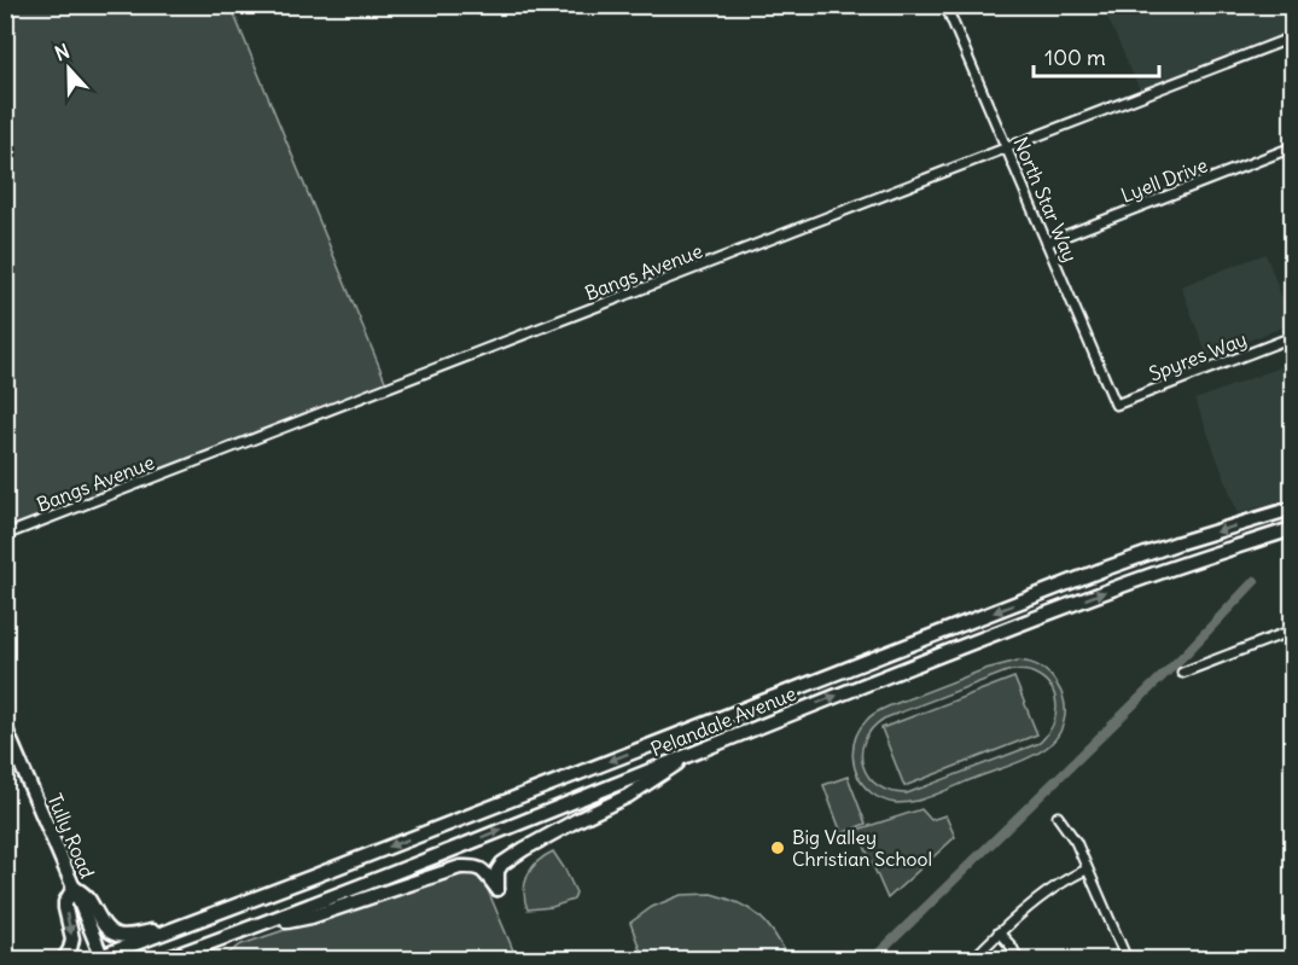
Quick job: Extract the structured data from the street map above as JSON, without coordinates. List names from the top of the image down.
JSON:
{
  "streets": {
    "main road": ["Pelandale Avenue", "Tully Road"],
    "street": [
      "Lyell Drive",
      "North Star Way",
      "Bangs Avenue",
      "Spyres Way"
    ]
  },
  "crossings": [
    ["Lyell Drive", "North Star Way"],
    ["North Star Way", "Bangs Avenue"],
    ["North Star Way", "Spyres Way"],
    ["Pelandale Avenue", "Tully Road"]
  ],
  "places": ["Big Valley Christian School"],
  "scale_bar": "100 m",
  "north": "top"
}
